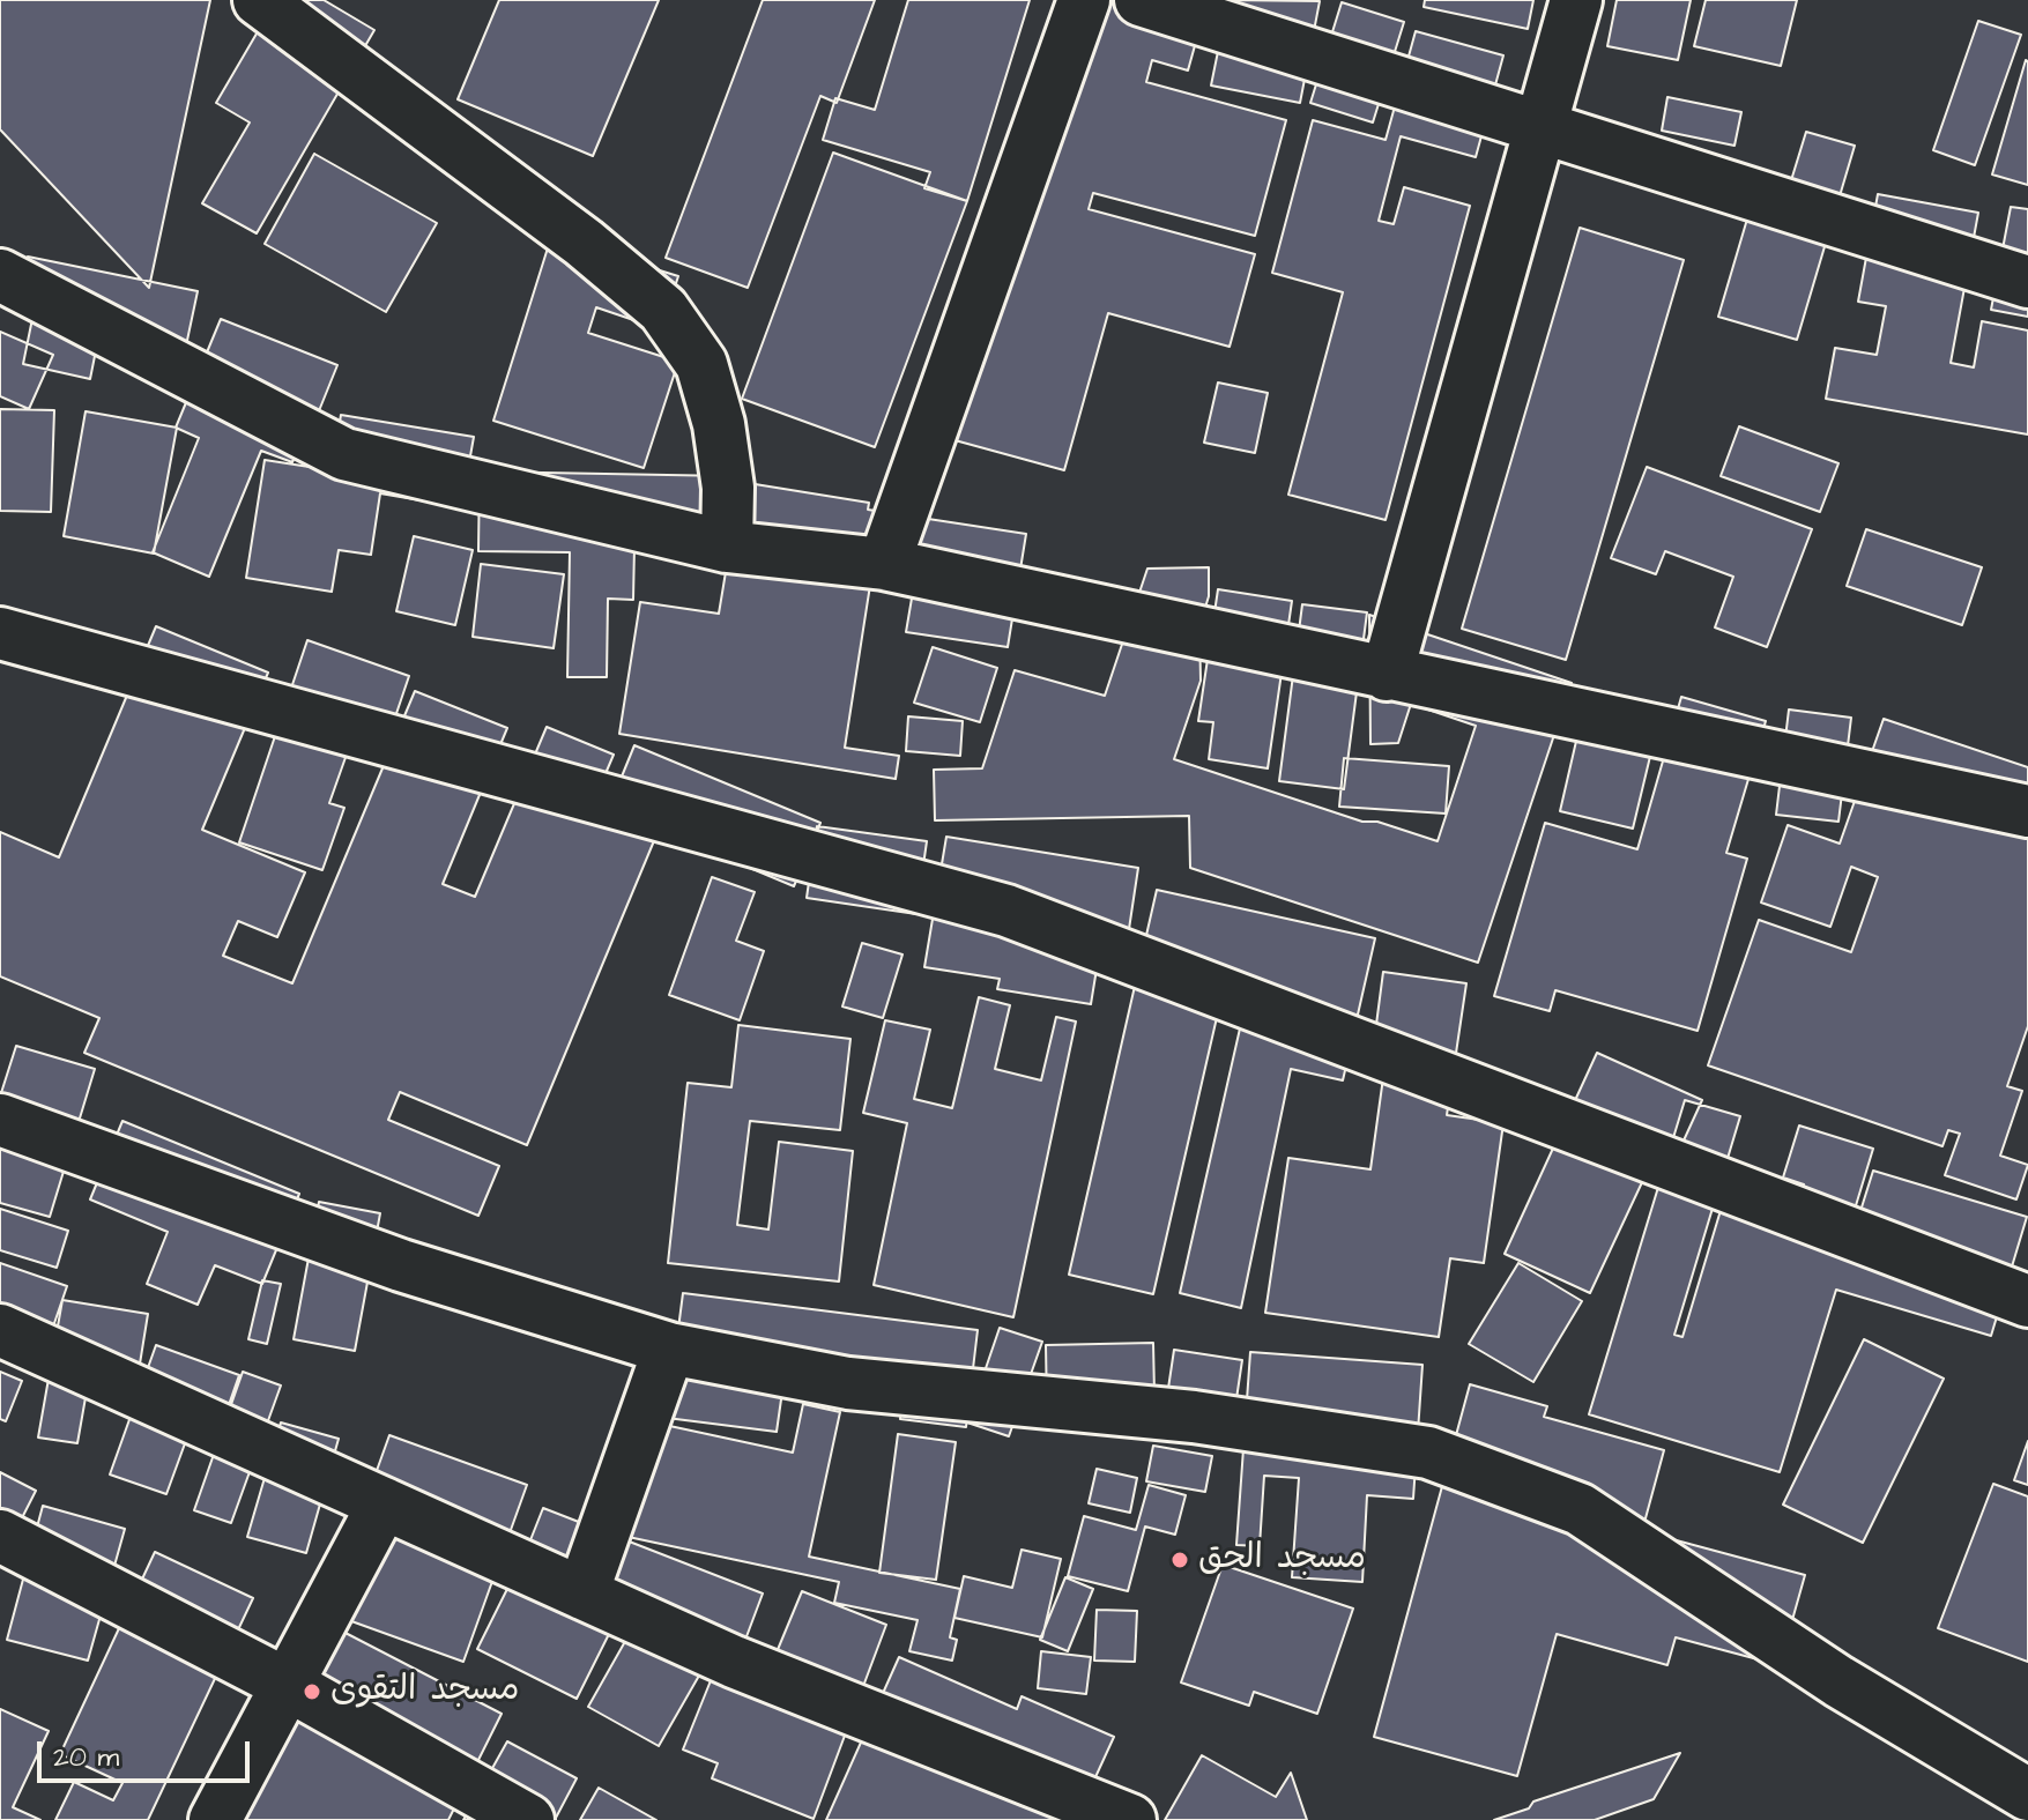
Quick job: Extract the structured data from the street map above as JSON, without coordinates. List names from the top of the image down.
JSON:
{
  "places": ["مسجد الحق", "مسجد التقوى"],
  "scale_bar": "20 m"
}
